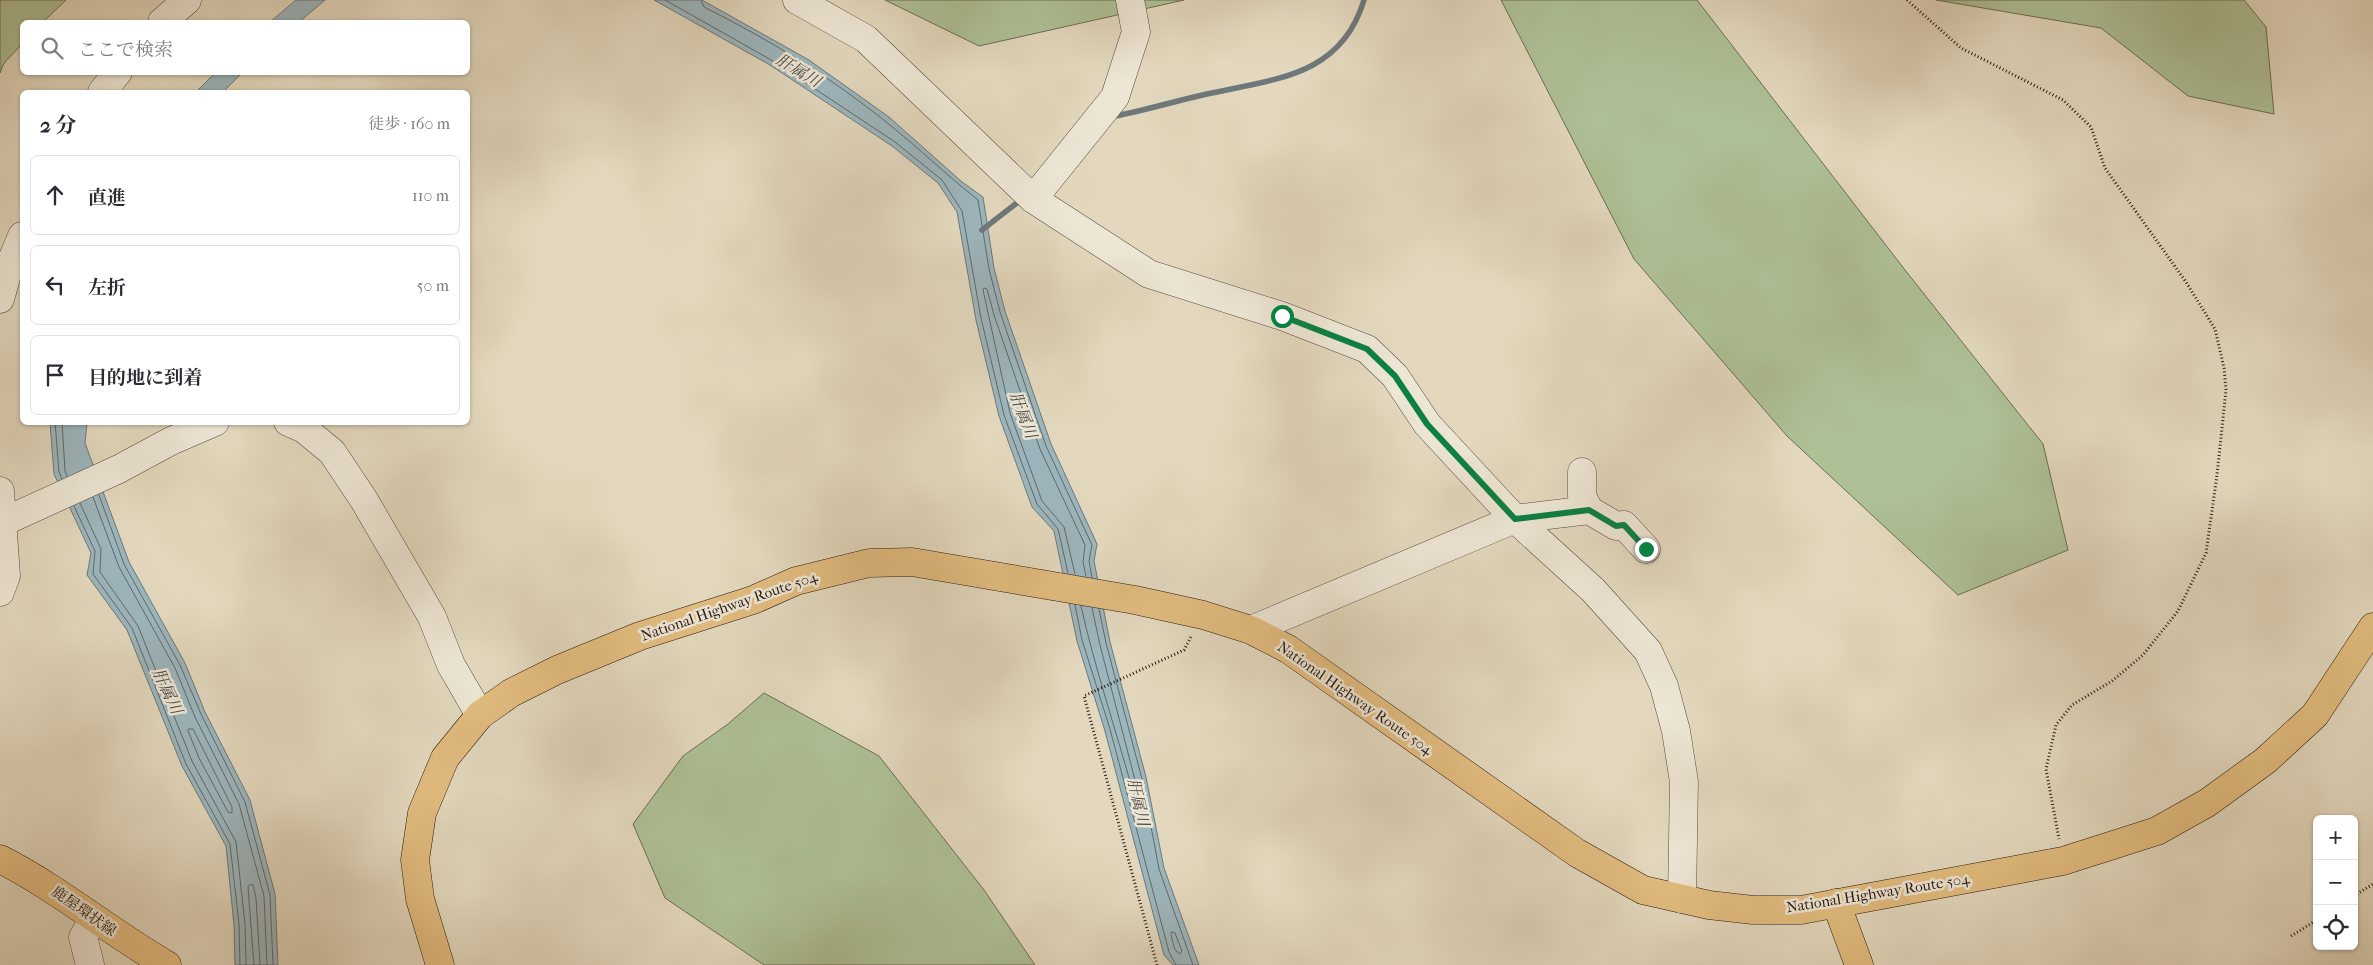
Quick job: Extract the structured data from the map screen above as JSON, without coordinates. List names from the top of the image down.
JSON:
{
  "streets": {
    "main road": ["National Highway Route 504", "鹿屋環状線"]
  },
  "water": ["肝属川"],
  "page": {
    "search": "ここで検索",
    "heading": ["2 分", "徒歩 · 160 m"],
    "list": [
      ["直進", "110 m"],
      ["左折", "50 m"],
      "目的地に到着"
    ],
    "map_buttons": ["+", "−"]
  }
}
